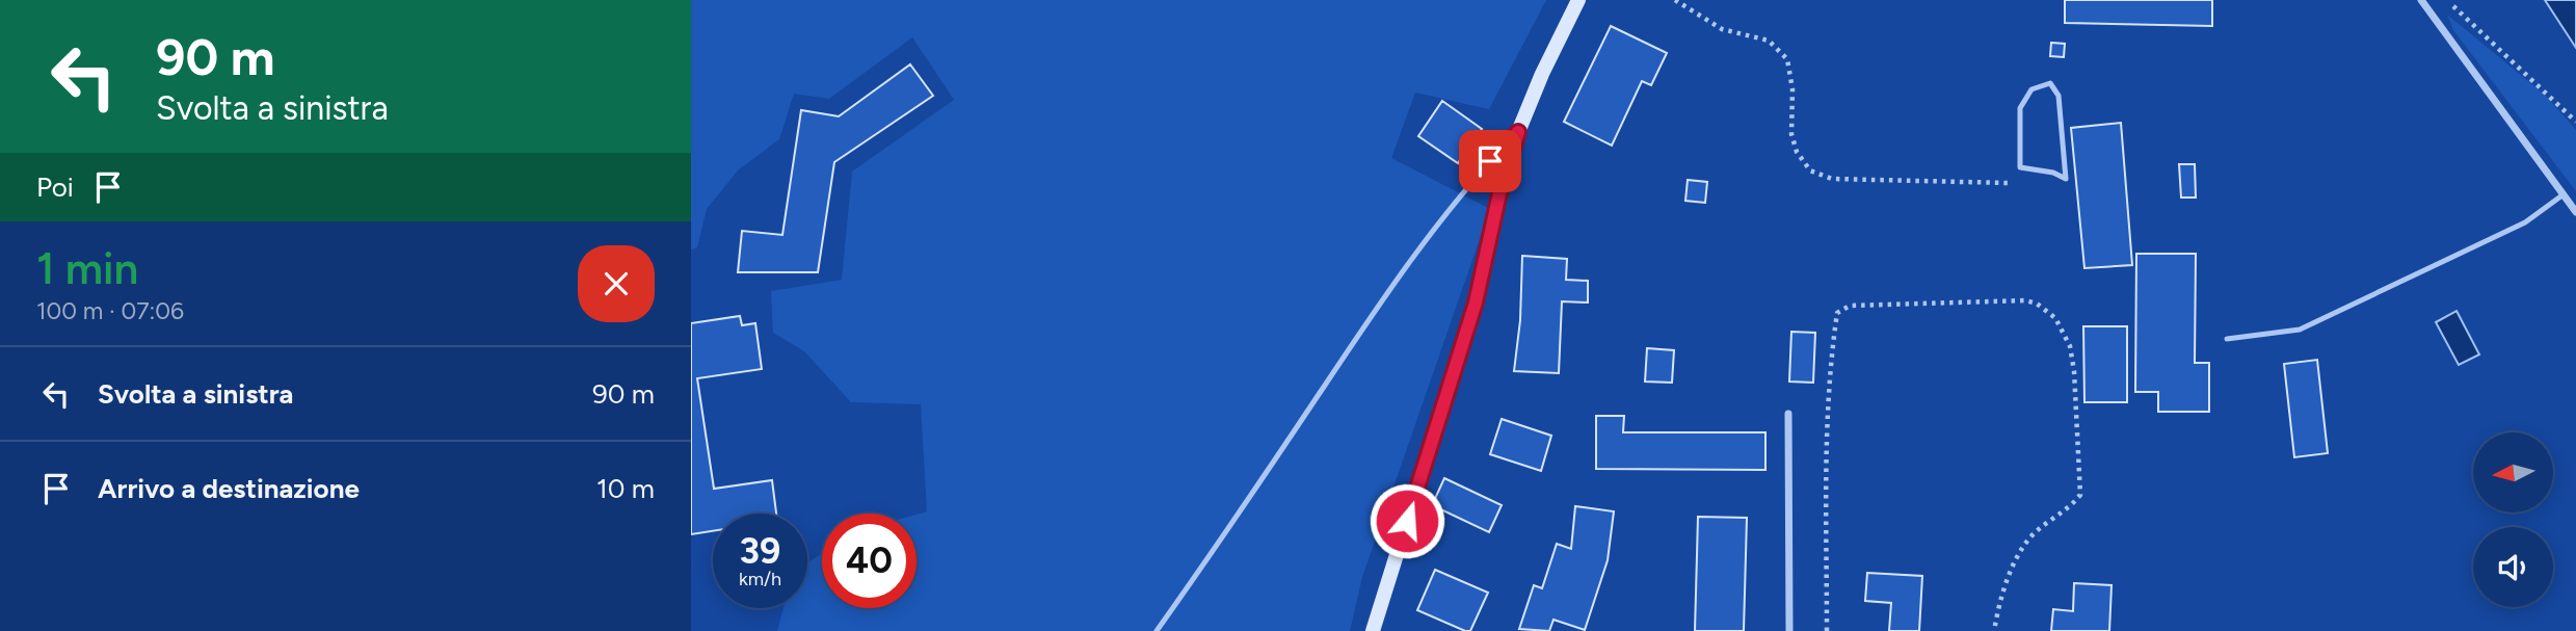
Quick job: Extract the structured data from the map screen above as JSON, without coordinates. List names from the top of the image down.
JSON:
{
  "north": "left",
  "page": {
    "turn": ["90 m", "Svolta a sinistra"],
    "then": "Poi",
    "heading": ["1 min", "100 m · 07:06"],
    "list": [
      {
        "name": "Svolta a sinistra",
        "value": "90 m"
      },
      {
        "name": "Arrivo a destinazione",
        "value": "10 m"
      }
    ],
    "speed": "39 km/h",
    "limit": "40"
  }
}
